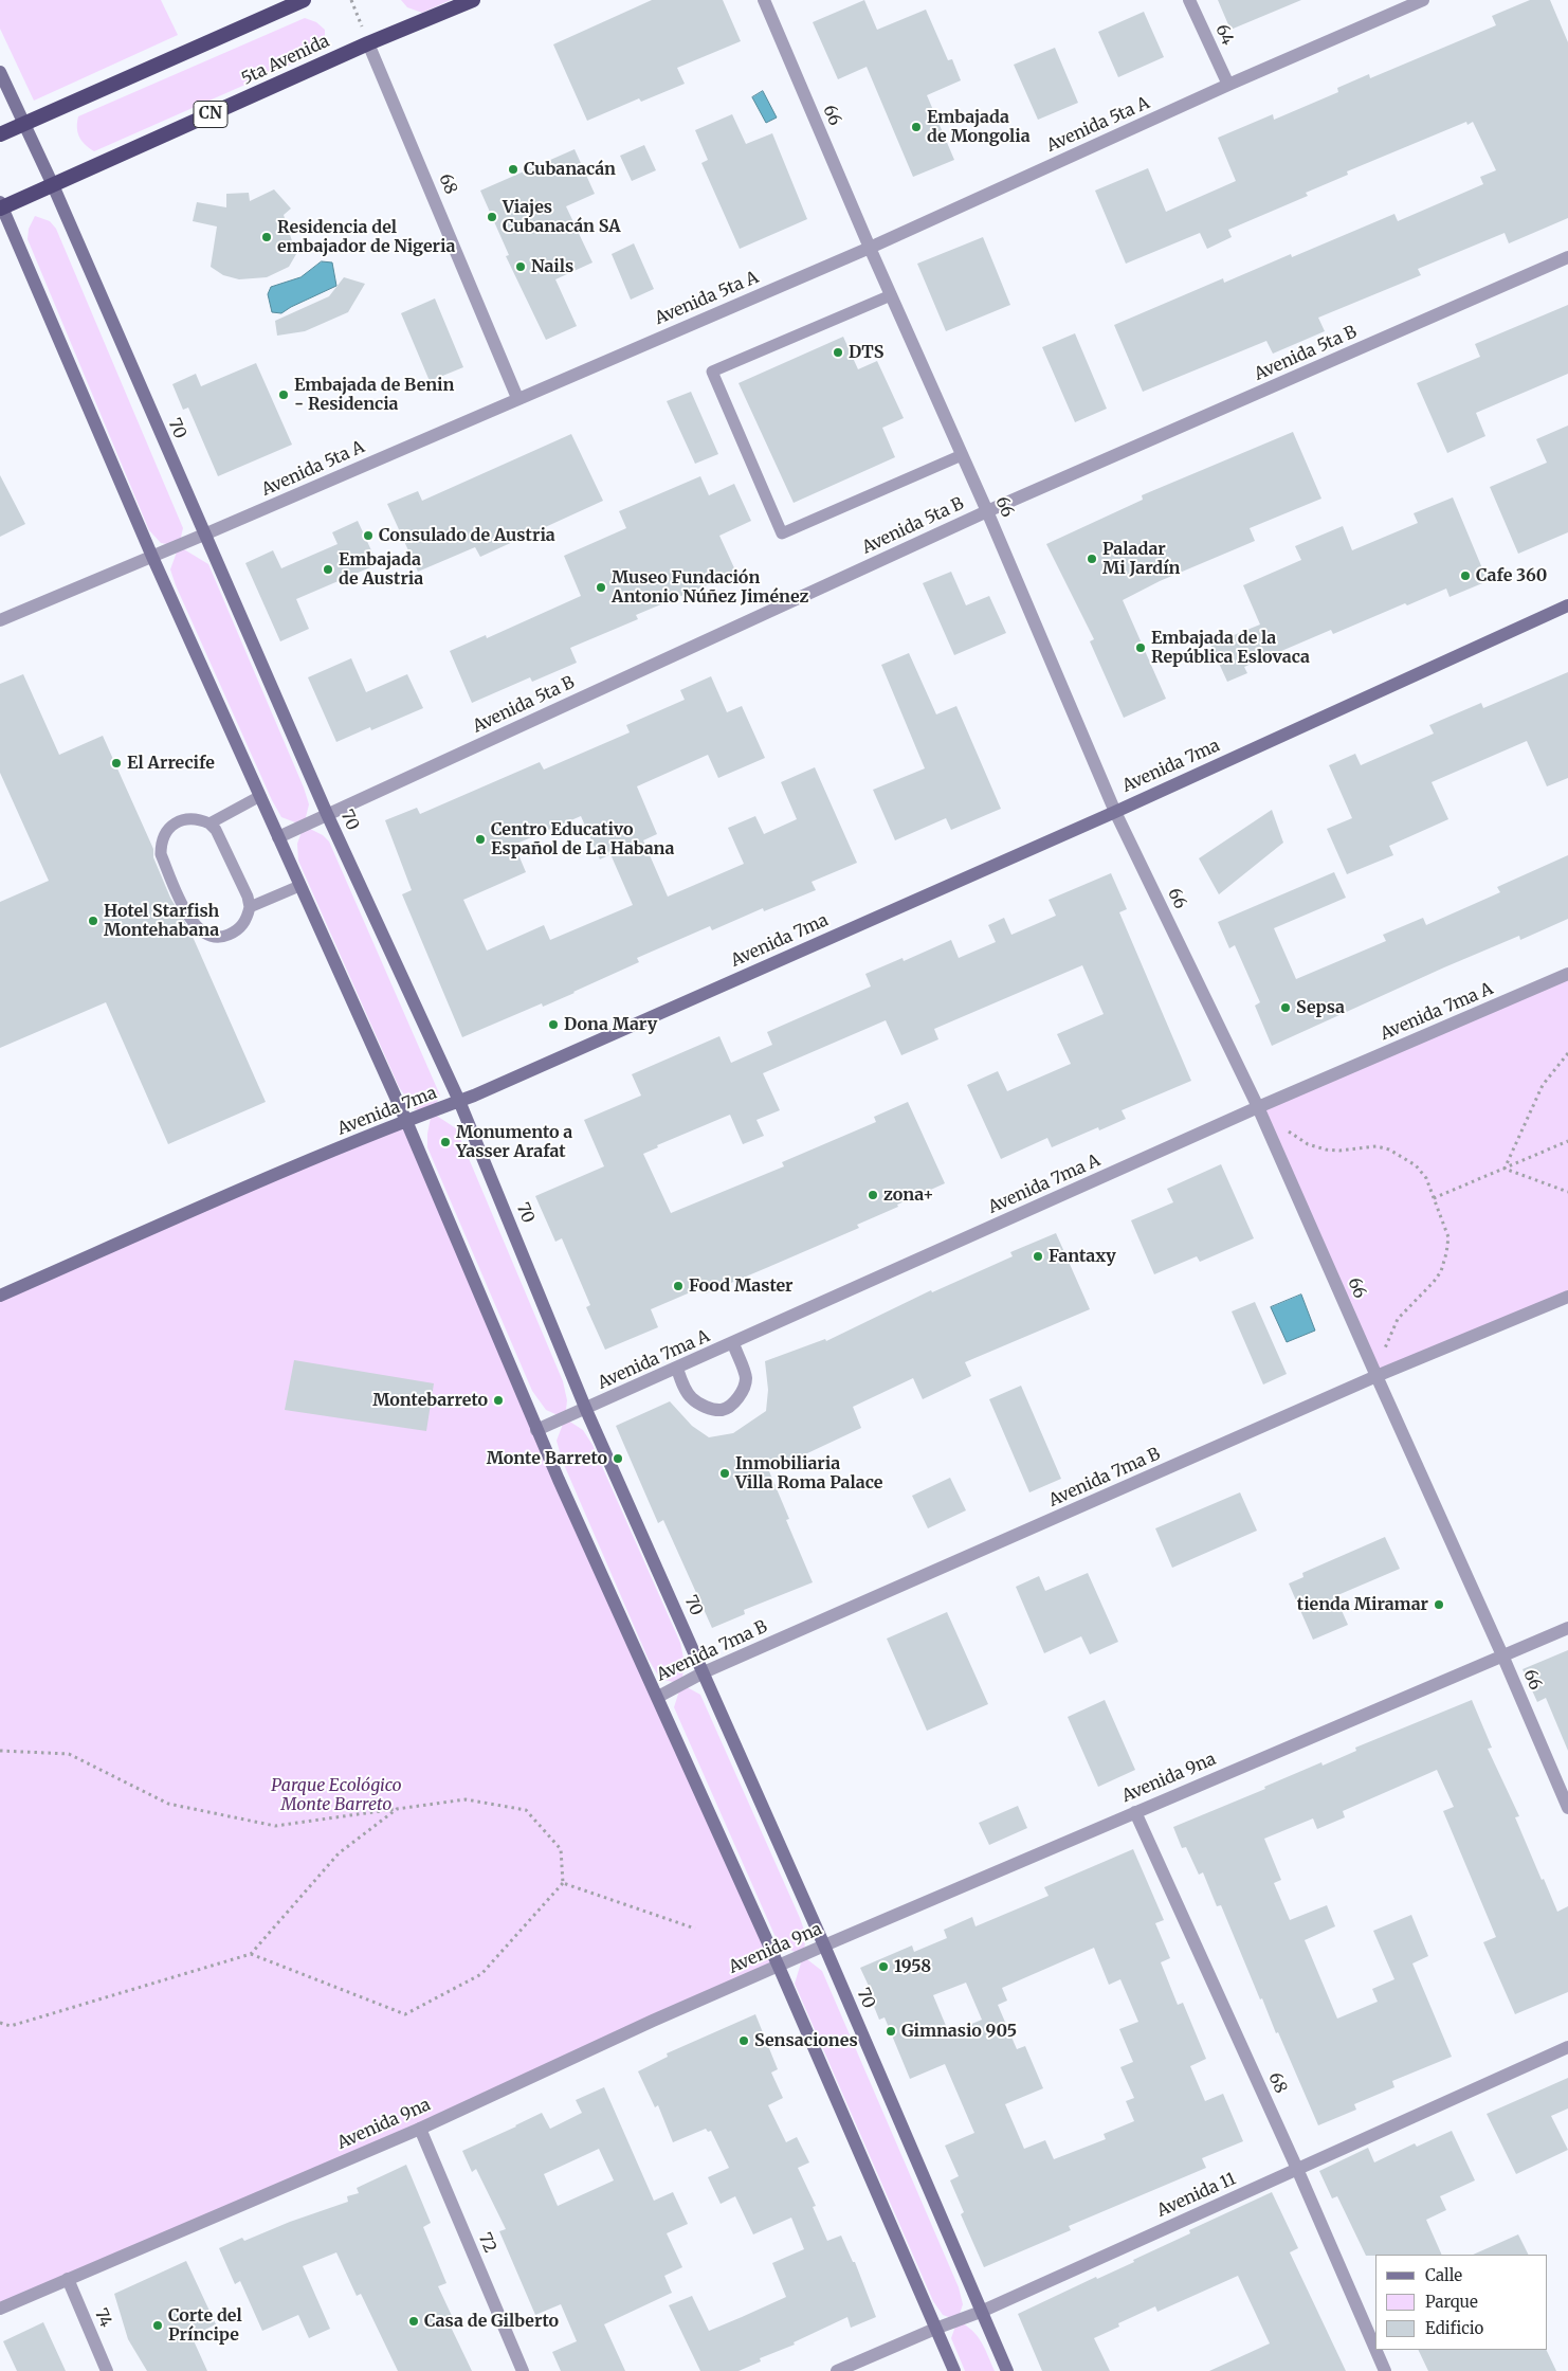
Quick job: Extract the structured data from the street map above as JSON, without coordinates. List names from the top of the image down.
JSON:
{
  "streets": {
    "highway": ["5ta Avenida", "CN"],
    "main road": ["70", "Avenida 7ma"],
    "street": [
      "64",
      "66",
      "Avenida 5ta A",
      "68",
      "Avenida 5ta B",
      "Avenida 7ma A",
      "Avenida 7ma B",
      "Avenida 9na",
      "Avenida 11",
      "72",
      "74"
    ]
  },
  "crossings": [
    ["64", "Avenida 5ta A"],
    ["5ta Avenida", "68"],
    ["5ta Avenida", "70"],
    ["66", "Avenida 5ta A"],
    ["66", "Avenida 5ta B"],
    ["66", "Avenida 7ma"],
    ["66", "Avenida 7ma A"],
    ["66", "Avenida 7ma B"],
    ["66", "Avenida 9na"],
    ["Avenida 5ta A", "68"],
    ["Avenida 5ta A", "70"],
    ["68", "Avenida 9na"],
    ["68", "Avenida 11"],
    ["Avenida 5ta B", "70"],
    ["70", "Avenida 7ma"],
    ["70", "Avenida 7ma A"],
    ["70", "Avenida 7ma B"],
    ["70", "Avenida 9na"],
    ["70", "Avenida 11"],
    ["Avenida 9na", "72"],
    ["Avenida 9na", "74"]
  ],
  "parks": ["Parque Ecológico Monte Barreto"],
  "places": [
    "Embajada de Mongolia",
    "Cubanacán",
    "Viajes Cubanacán SA",
    "Residencia del embajador de Nigeria",
    "Nails",
    "DTS",
    "Embajada de Benin - Residencia",
    "Consulado de Austria",
    "Paladar Mi Jardín",
    "Embajada de Austria",
    "Cafe 360",
    "Museo Fundación Antonio Núñez Jiménez",
    "Embajada de la República Eslovaca",
    "El Arrecife",
    "Centro Educativo Español de La Habana",
    "Hotel Starfish Montehabana",
    "Sepsa",
    "Dona Mary",
    "Monumento a Yasser Arafat",
    "zona+",
    "Fantaxy",
    "Food Master",
    "Montebarreto",
    "Monte Barreto",
    "Inmobiliaria Villa Roma Palace",
    "tienda Miramar",
    "1958",
    "Gimnasio 905",
    "Sensaciones",
    "Casa de Gilberto",
    "Corte del Príncipe"
  ],
  "legend": ["Calle", "Parque", "Edificio"]
}
